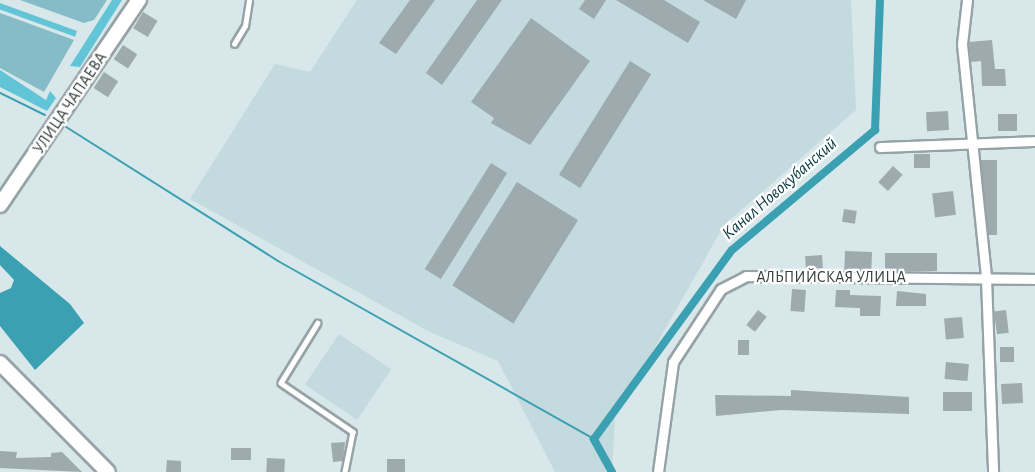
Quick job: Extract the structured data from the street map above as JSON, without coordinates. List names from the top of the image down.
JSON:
{
  "streets": {
    "street": ["УЛИЦА ЧАПАЕВА", "АЛЬПИЙСКАЯ УЛИЦА"]
  },
  "water": ["Канал Новокубанский"]
}
